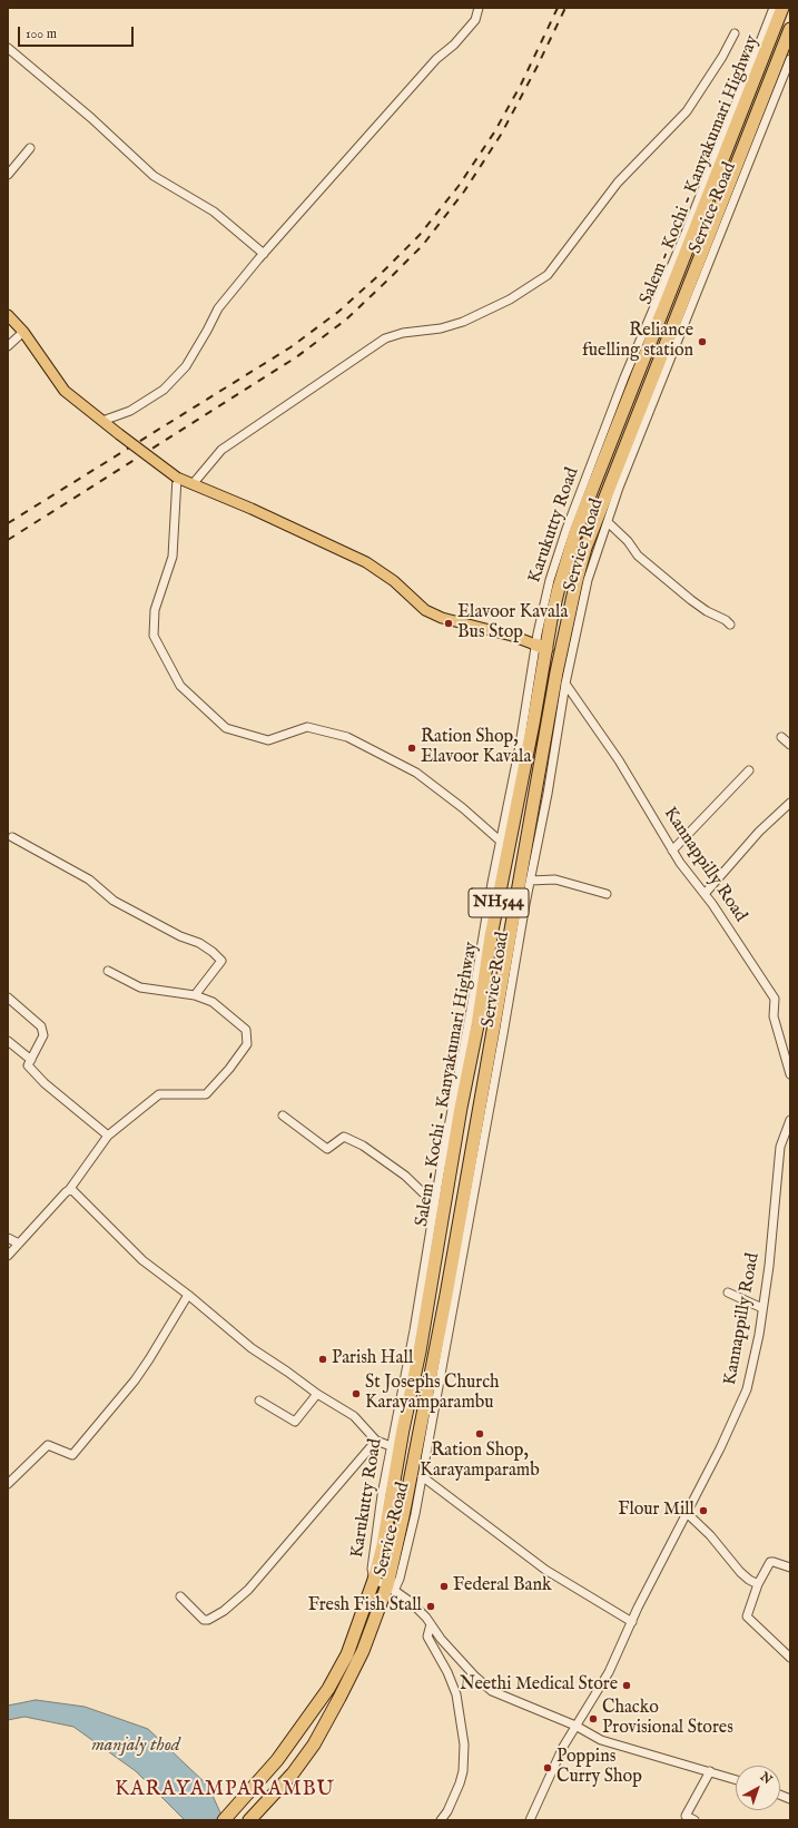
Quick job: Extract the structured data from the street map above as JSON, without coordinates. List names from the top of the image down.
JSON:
{
  "streets": {
    "highway": ["Salem - Kochi - Kanyakumari Highway", "NH544"],
    "street": ["Service Road", "Karukutty Road", "Kannappilly Road"]
  },
  "crossings": [
    ["Salem - Kochi - Kanyakumari Highway", "Service Road"],
    ["Salem - Kochi - Kanyakumari Highway", "Karukutty Road"],
    ["Service Road", "Kannappilly Road"]
  ],
  "districts": ["KARAYAMPARAMBU"],
  "water": ["manjaly thod"],
  "places": [
    "Reliance fuelling station",
    "Elavoor Kavala Bus Stop",
    "Ration Shop, Elavoor Kavala",
    "Parish Hall",
    "St Josephs Church Karayamparambu",
    "Ration Shop, Karayamparamb",
    "Flour Mill",
    "Federal Bank",
    "Fresh Fish Stall",
    "Neethi Medical Store",
    "Chacko Provisional Stores",
    "Poppins Curry Shop"
  ],
  "scale_bar": "100 m",
  "north": "top right"
}
